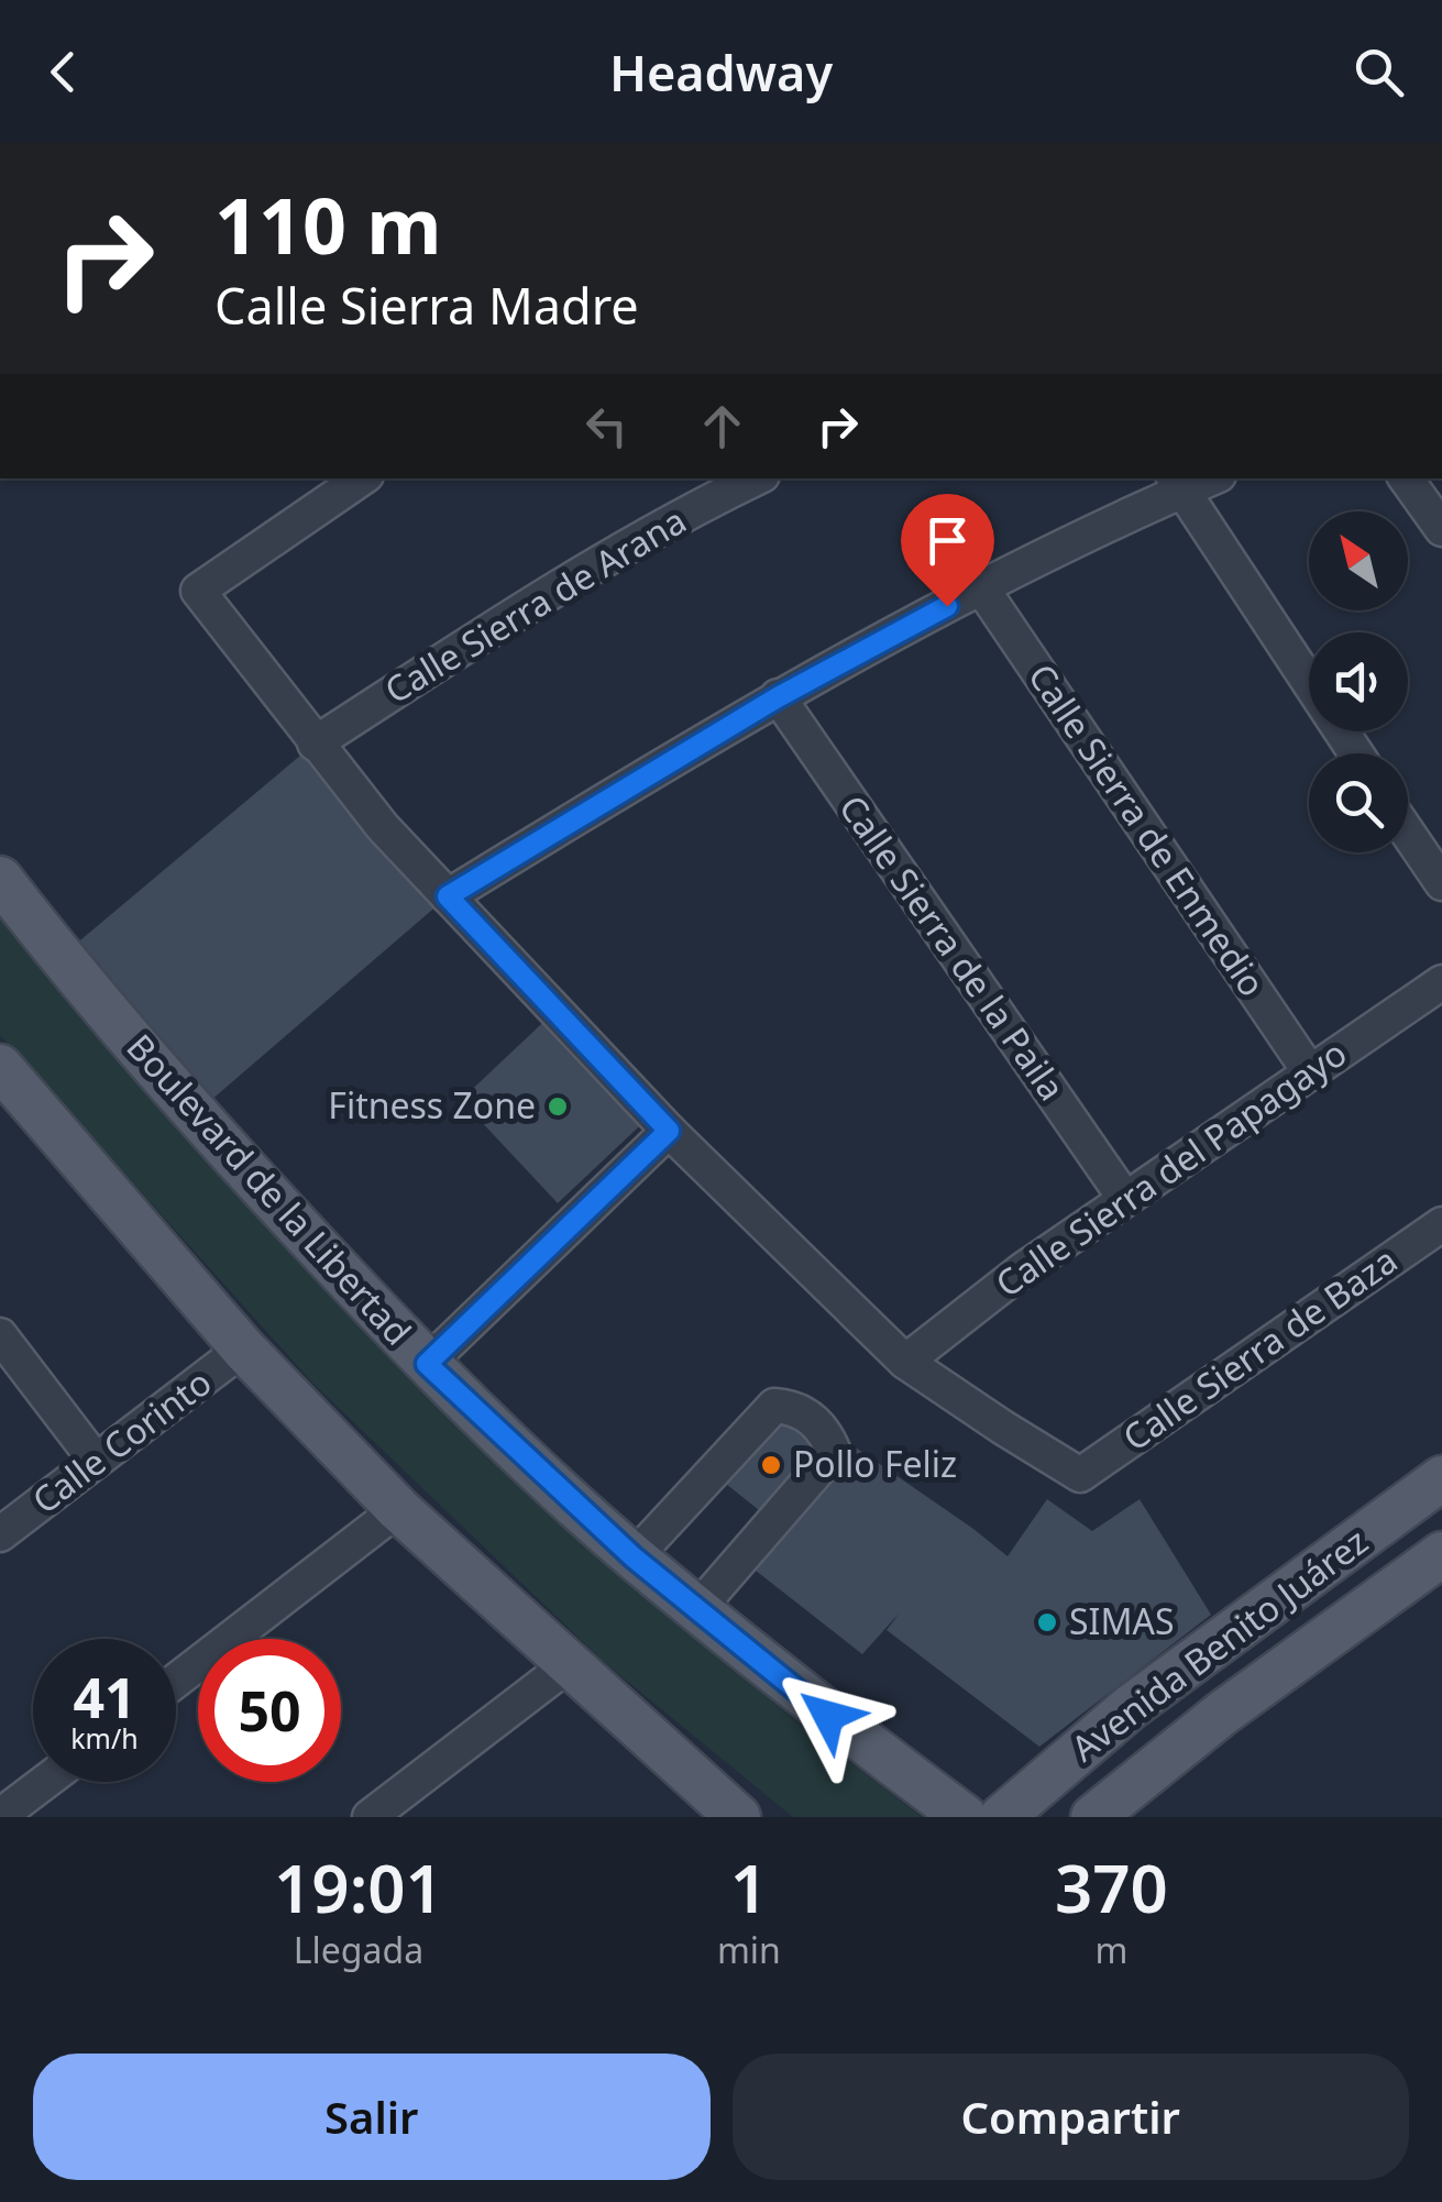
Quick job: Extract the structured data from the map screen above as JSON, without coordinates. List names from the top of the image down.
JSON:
{
  "streets": {
    "main road": ["Boulevard de la Libertad", "Avenida Benito Juárez"],
    "street": [
      "Calle Sierra de Arana",
      "Calle Sierra de Enmedio",
      "Calle Sierra de la Paila",
      "Calle Sierra del Papagayo",
      "Calle Sierra de Baza",
      "Calle Corinto"
    ]
  },
  "crossings": [
    ["Calle Sierra de Enmedio", "Calle Sierra del Papagayo"],
    ["Calle Sierra de la Paila", "Calle Sierra del Papagayo"],
    ["Calle Sierra del Papagayo", "Calle Sierra de Baza"]
  ],
  "places": ["Fitness Zone", "Pollo Feliz", "SIMAS"],
  "north": "top left",
  "page": {
    "header": "Headway",
    "turn": ["110 m", "Calle Sierra Madre"],
    "speed": "41 km/h",
    "limit": "50",
    "eta": [
      "19:01",
      "Llegada",
      "1",
      "min",
      "370",
      "m"
    ],
    "buttons": ["Salir", "Compartir"]
  }
}
